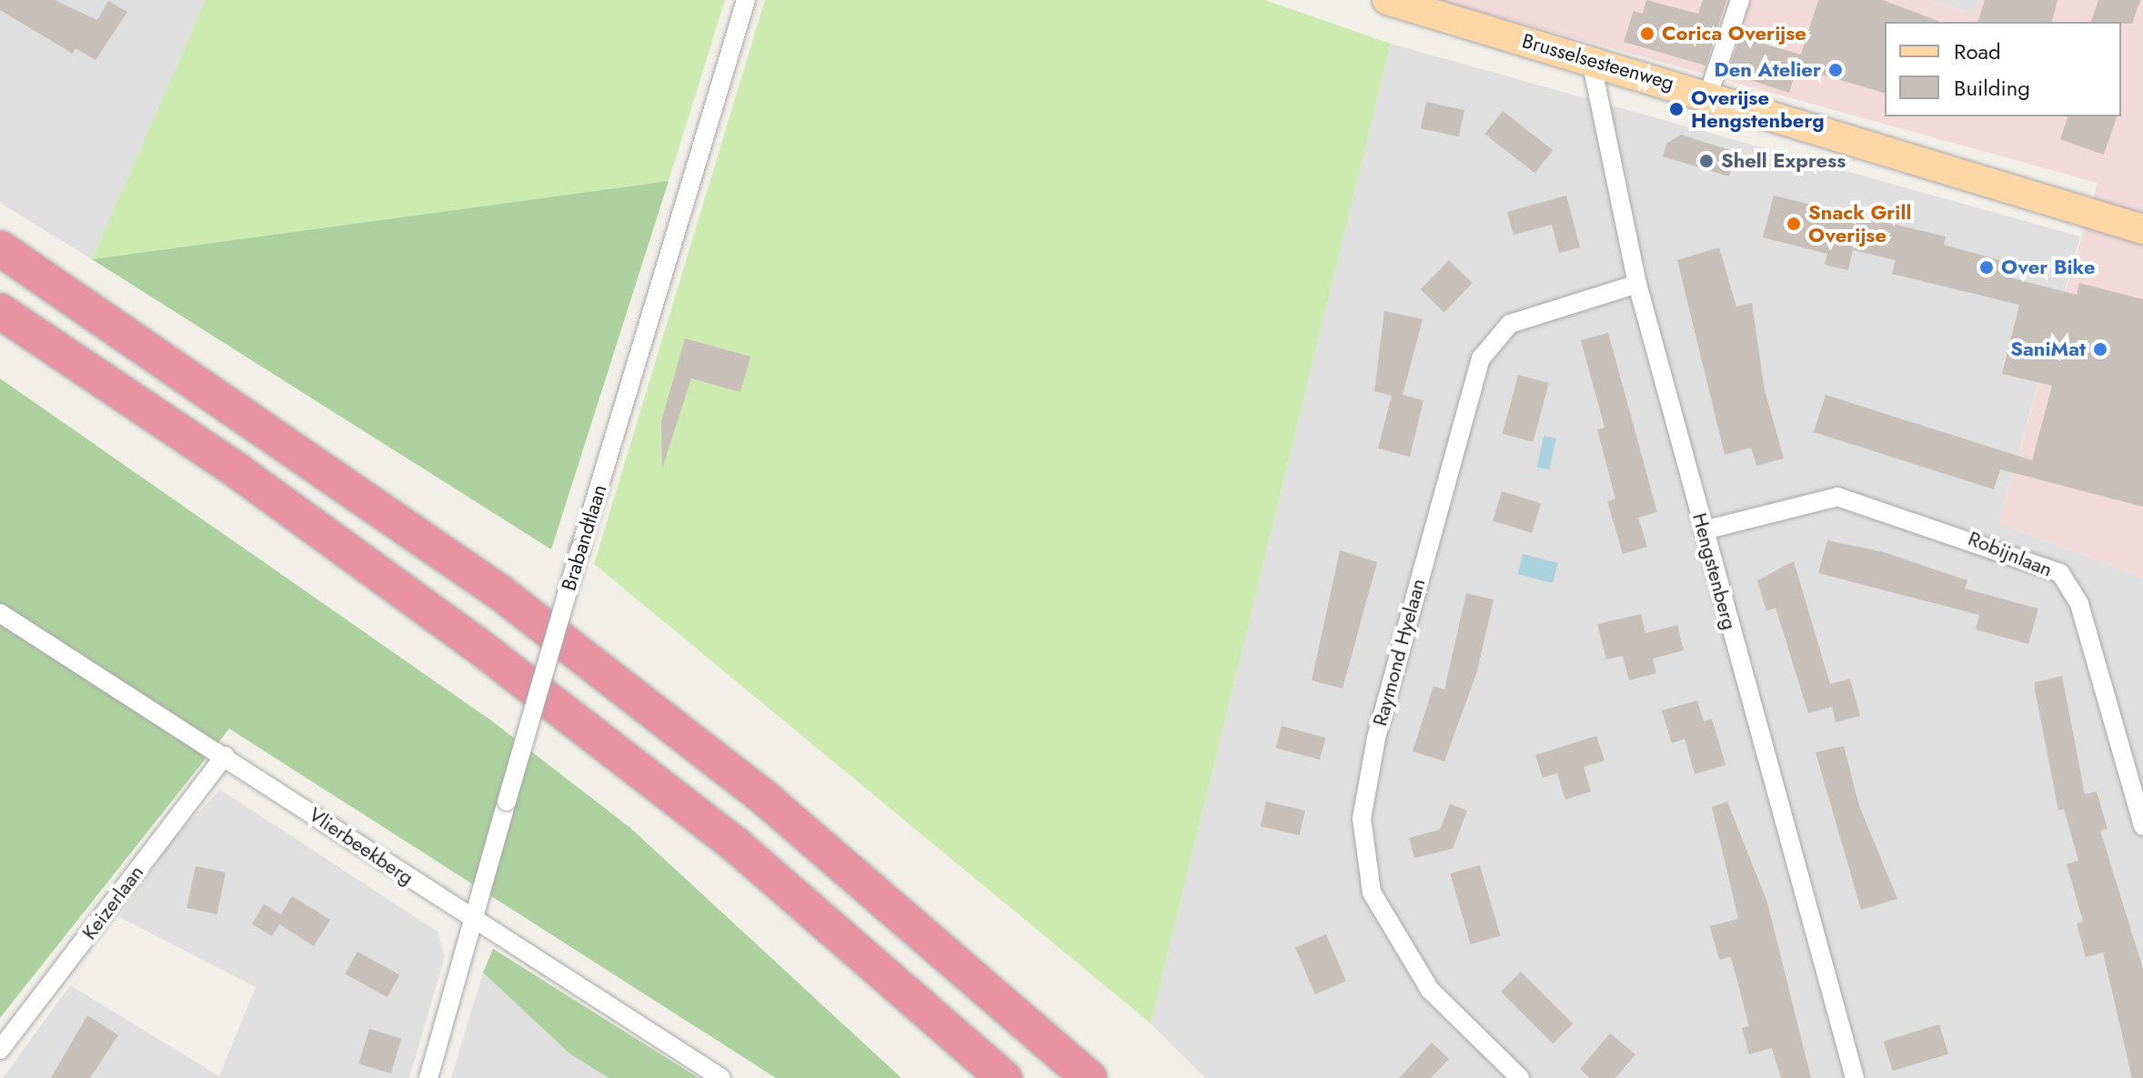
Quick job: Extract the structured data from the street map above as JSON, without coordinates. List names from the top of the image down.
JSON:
{
  "streets": {
    "main road": ["Brusselsesteenweg"],
    "street": [
      "Brabandtlaan",
      "Robijnlaan",
      "Hengstenberg",
      "Raymond Hyelaan",
      "Vlierbeekberg",
      "Keizerlaan"
    ]
  },
  "crossings": [
    ["Brusselsesteenweg", "Hengstenberg"],
    ["Brabandtlaan", "Vlierbeekberg"],
    ["Robijnlaan", "Hengstenberg"],
    ["Hengstenberg", "Raymond Hyelaan"],
    ["Vlierbeekberg", "Keizerlaan"]
  ],
  "places": [
    "Corica Overijse",
    "Den Atelier",
    "Overijse Hengstenberg",
    "Shell Express",
    "Snack Grill Overijse",
    "Over Bike",
    "SaniMat"
  ],
  "legend": ["Road", "Building"]
}
